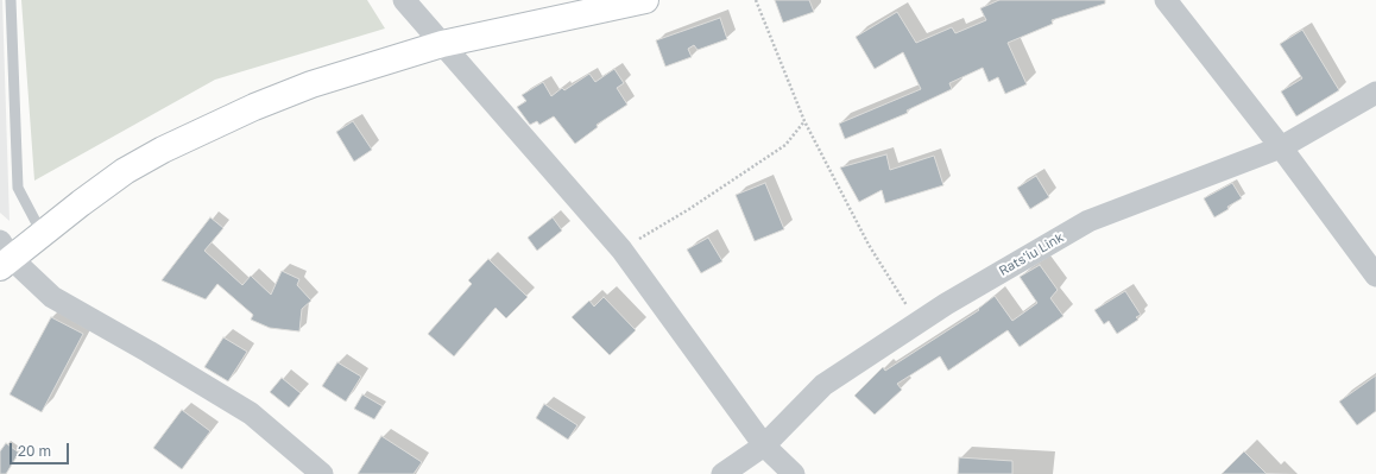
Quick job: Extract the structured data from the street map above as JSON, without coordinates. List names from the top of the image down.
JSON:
{
  "streets": {
    "street": ["Rats'iu Link"]
  },
  "scale_bar": "20 m"
}
